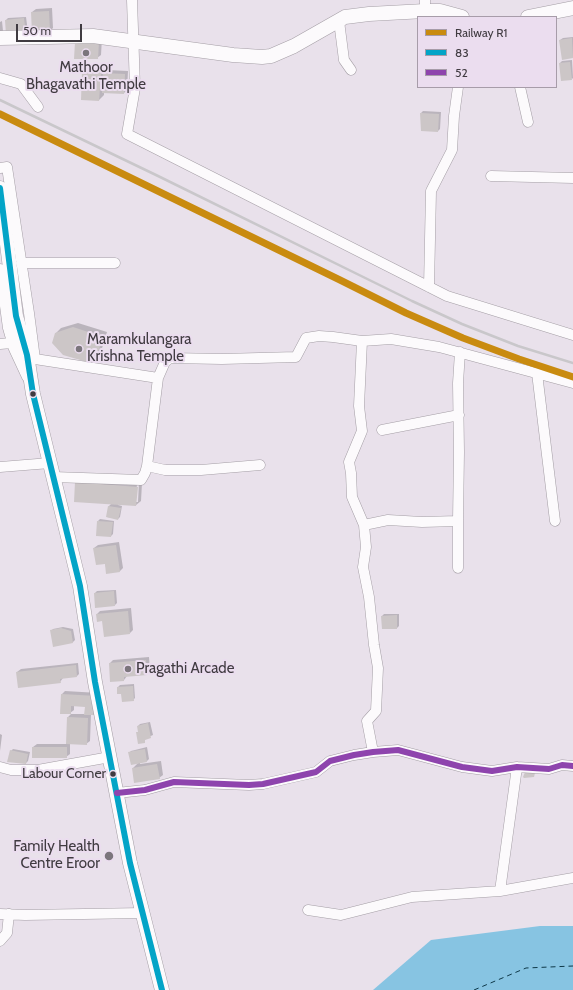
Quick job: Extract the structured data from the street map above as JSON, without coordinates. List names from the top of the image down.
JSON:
{
  "places": [
    "Mathoor Bhagavathi Temple",
    "Maramkulangara Krishna Temple",
    "Pragathi Arcade",
    "Labour Corner",
    "Family Health Centre Eroor"
  ],
  "lines": ["rail line R1", "transit line 83", "transit line 52"],
  "legend": ["Railway R1", "83", "52"],
  "scale_bar": "50 m"
}
